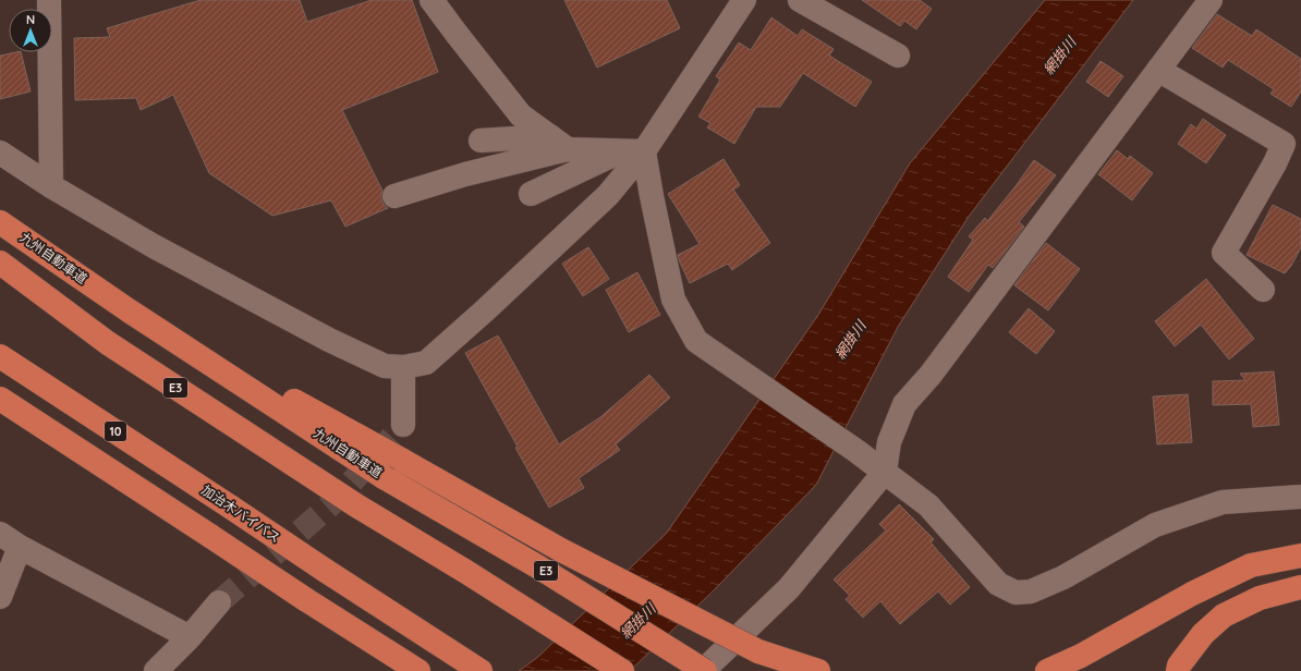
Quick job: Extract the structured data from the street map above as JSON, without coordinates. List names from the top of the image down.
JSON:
{
  "streets": {
    "highway": [
      "九州自動車道",
      "E3",
      "10",
      "加治木バイパス"
    ]
  },
  "water": ["網掛川"],
  "north": "top"
}
